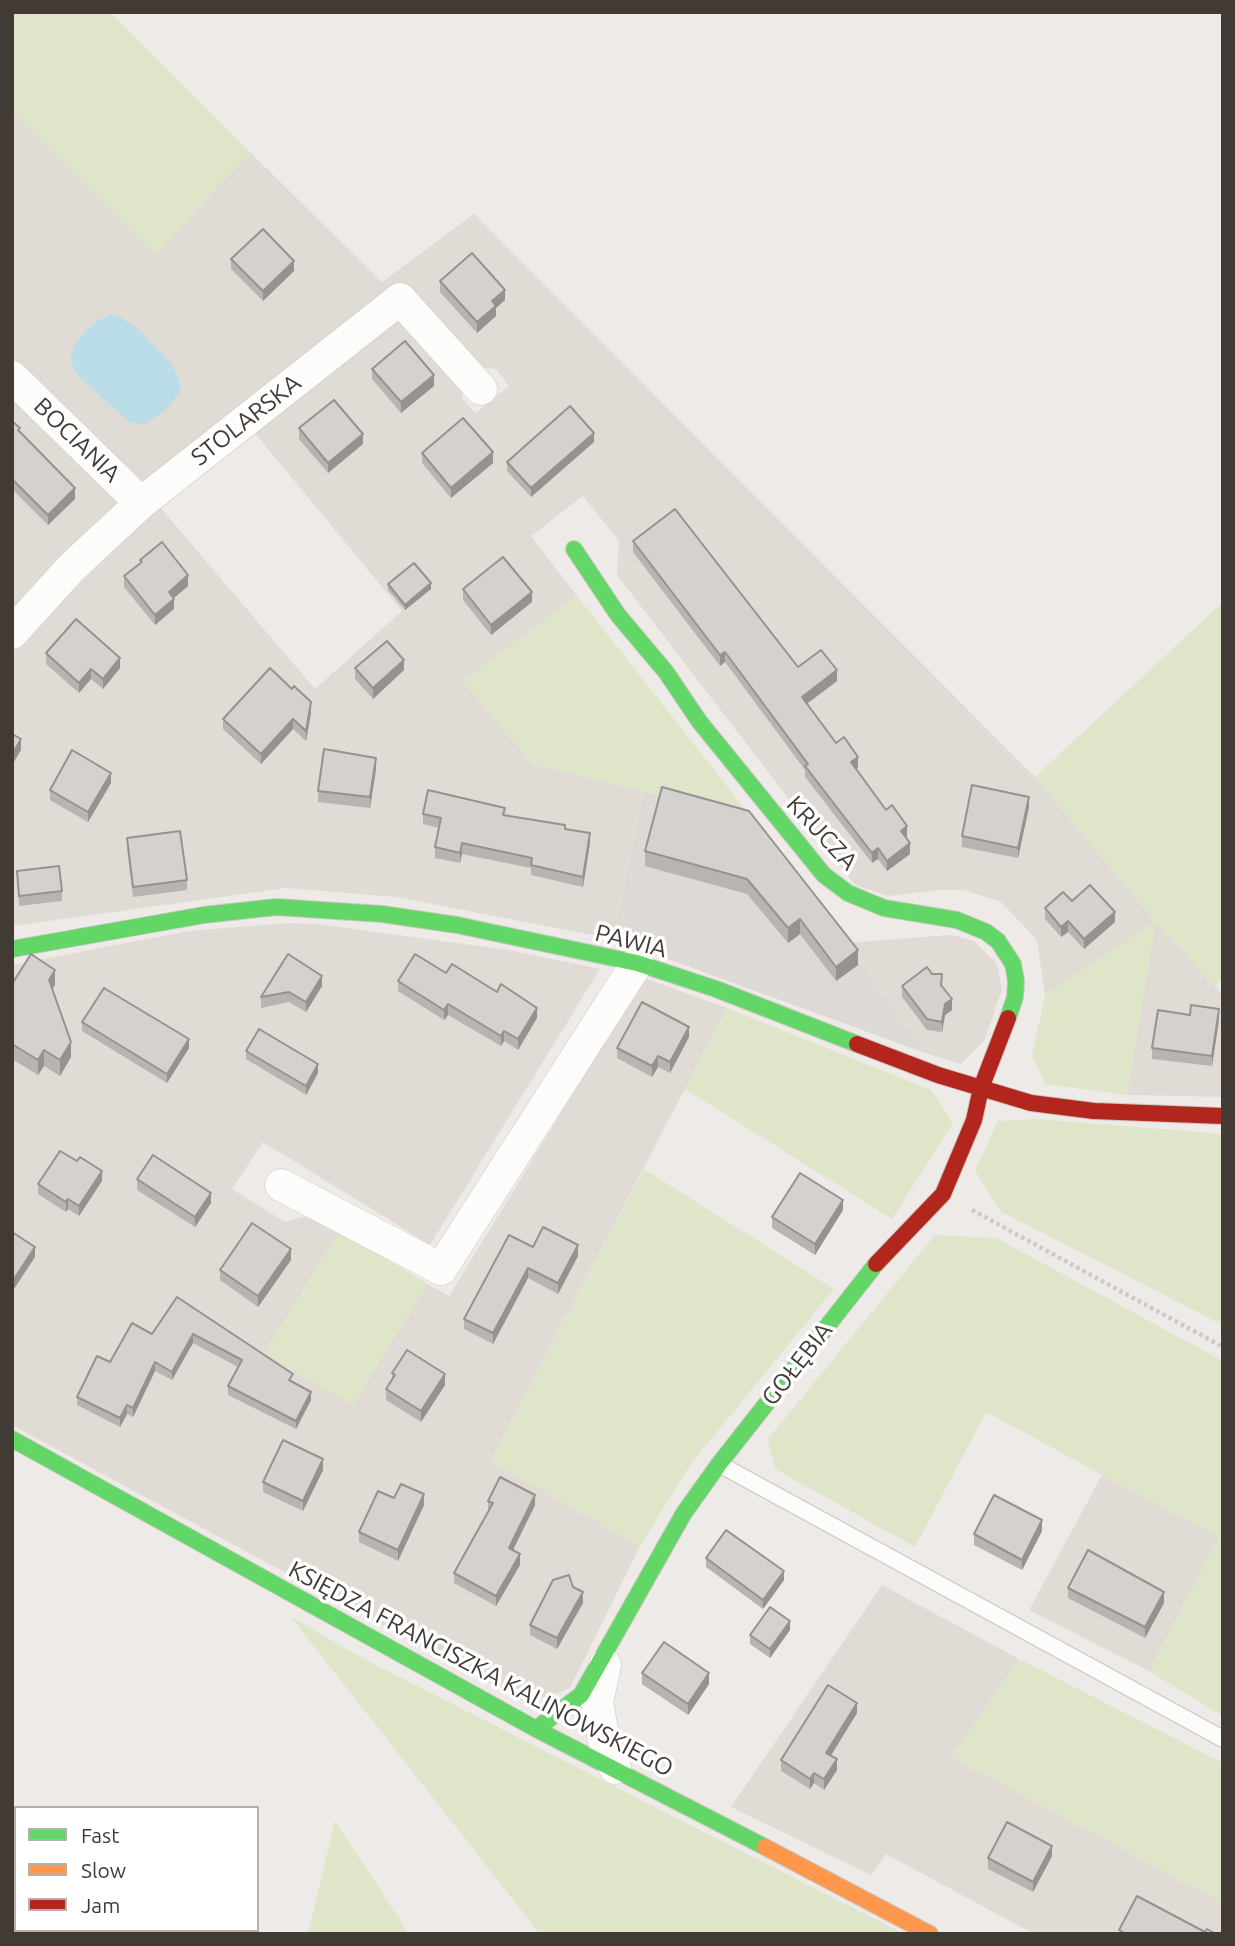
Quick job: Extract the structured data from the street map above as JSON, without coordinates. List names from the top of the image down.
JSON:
{
  "streets": {
    "street": [
      "STOLARSKA",
      "BOCIANIA",
      "KRUCZA",
      "PAWIA",
      "GOŁĘBIA",
      "KSIĘDZA FRANCISZKA KALINOWSKIEGO"
    ]
  },
  "crossings": [
    ["STOLARSKA", "BOCIANIA"],
    ["KRUCZA", "PAWIA"],
    ["KRUCZA", "GOŁĘBIA"],
    ["PAWIA", "GOŁĘBIA"],
    ["GOŁĘBIA", "KSIĘDZA FRANCISZKA KALINOWSKIEGO"]
  ],
  "legend": ["Fast", "Slow", "Jam"]
}
